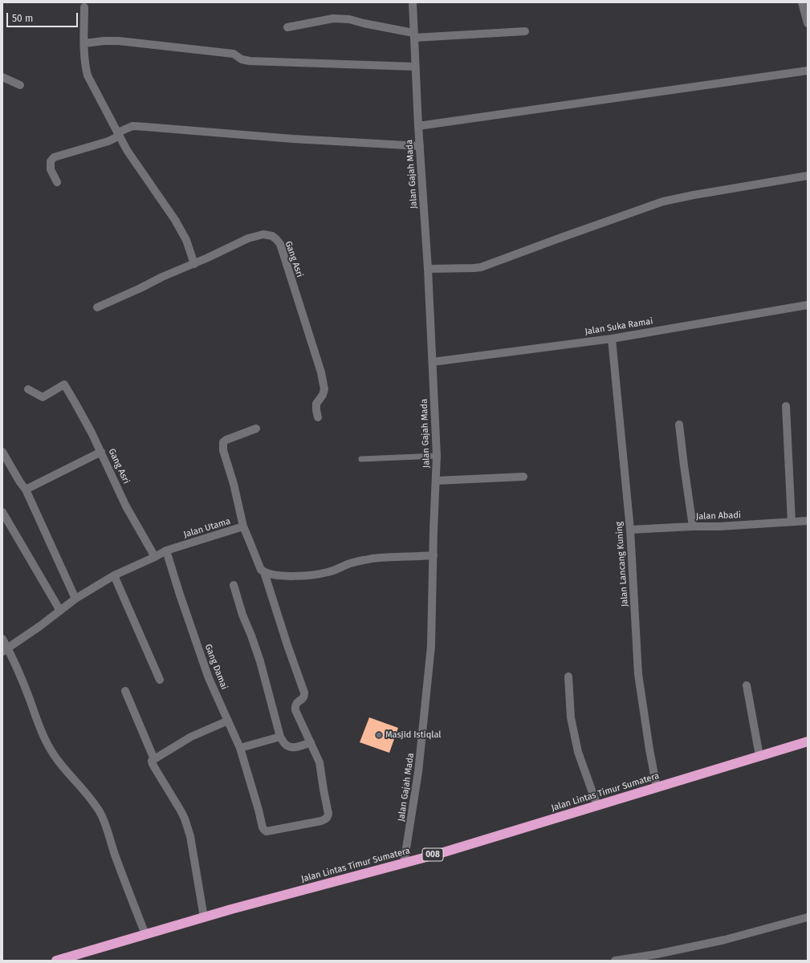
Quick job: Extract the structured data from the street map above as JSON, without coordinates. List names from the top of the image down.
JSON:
{
  "streets": {
    "highway": ["Jalan Lintas Timur Sumatera", "008"],
    "street": [
      "Jalan Gajah Mada",
      "Gang Asri",
      "Jalan Suka Ramai",
      "Jalan Abadi",
      "Jalan Utama",
      "Jalan Lancang Kuning",
      "Gang Damai"
    ]
  },
  "crossings": [
    ["Jalan Gajah Mada", "Jalan Suka Ramai"],
    ["Jalan Gajah Mada", "Jalan Lintas Timur Sumatera"],
    ["Gang Asri", "Jalan Utama"],
    ["Jalan Suka Ramai", "Jalan Lancang Kuning"],
    ["Jalan Abadi", "Jalan Lancang Kuning"],
    ["Jalan Utama", "Gang Damai"],
    ["Jalan Lancang Kuning", "Jalan Lintas Timur Sumatera"]
  ],
  "places": ["Masjid Istiqlal"],
  "scale_bar": "50 m"
}
